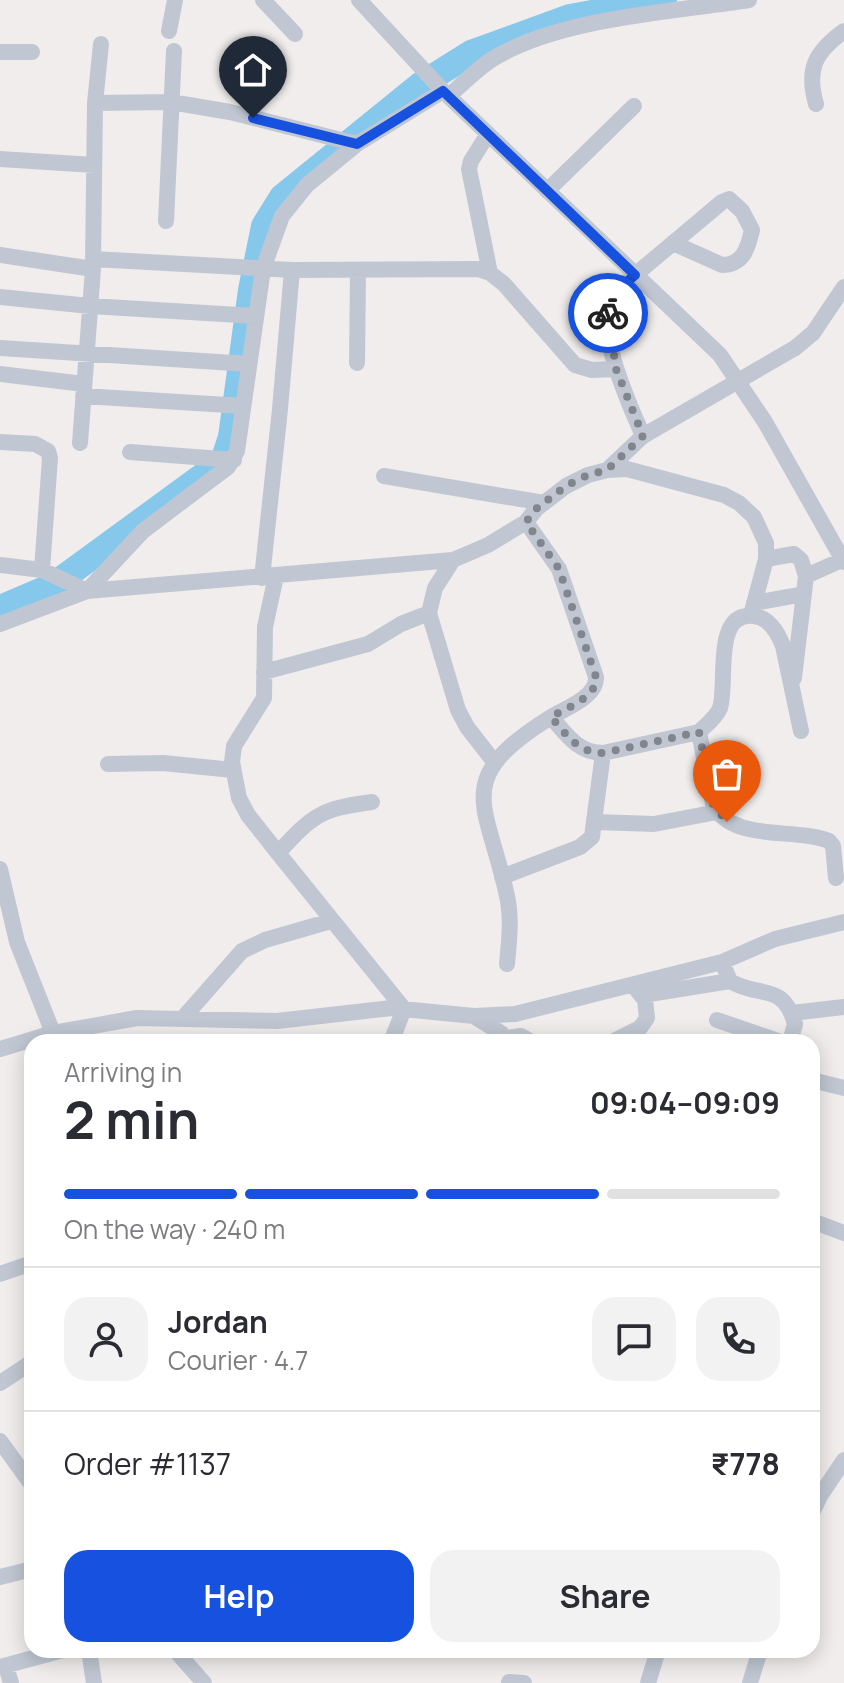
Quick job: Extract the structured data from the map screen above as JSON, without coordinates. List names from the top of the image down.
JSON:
{
  "page": {
    "heading": ["2 min", "Arriving in", "09:04–09:09"],
    "panel": [
      "Jordan",
      "Courier · 4.7",
      "Order #1137",
      "₹778"
    ],
    "bar": "On the way · 240 m",
    "buttons": ["Help", "Share"]
  }
}
